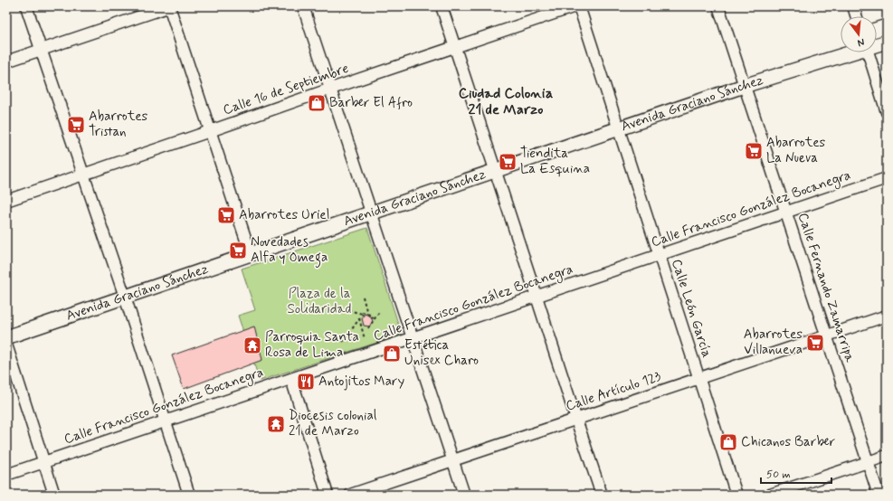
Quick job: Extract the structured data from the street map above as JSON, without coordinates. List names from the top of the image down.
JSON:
{
  "streets": {
    "street": [
      "Calle 16 de Septiembre",
      "Avenida Graciano Sánchez",
      "Calle Francisco González Bocanegra",
      "Calle Fernando Zamarripa",
      "Calle León García",
      "Calle Artículo 123"
    ]
  },
  "crossings": [
    ["Avenida Graciano Sánchez", "Calle Fernando Zamarripa"],
    ["Avenida Graciano Sánchez", "Calle León García"],
    ["Calle Francisco González Bocanegra", "Calle Fernando Zamarripa"],
    ["Calle Francisco González Bocanegra", "Calle León García"],
    ["Calle Fernando Zamarripa", "Calle Artículo 123"],
    ["Calle León García", "Calle Artículo 123"]
  ],
  "districts": ["Ciudad Colonia 21 de Marzo"],
  "parks": ["Plaza de la Solidaridad"],
  "places": {
    "shop": ["Barber El Afro", "Estética Unisex Charo", "Chicanos Barber"],
    "supermarket": [
      "Abarrotes Tristan",
      "Abarrotes La Nueva",
      "Tiendita La Esquina",
      "Abarrotes Uriel",
      "Novedades Alfa y Omega",
      "Abarrotes Villanueva"
    ],
    "temple": ["Parroquia Santa Rosa de Lima", "Diocesis colonial 21 de Marzo"],
    "restaurant": ["Antojitos Mary"]
  },
  "scale_bar": "50 m",
  "north": "bottom"
}
